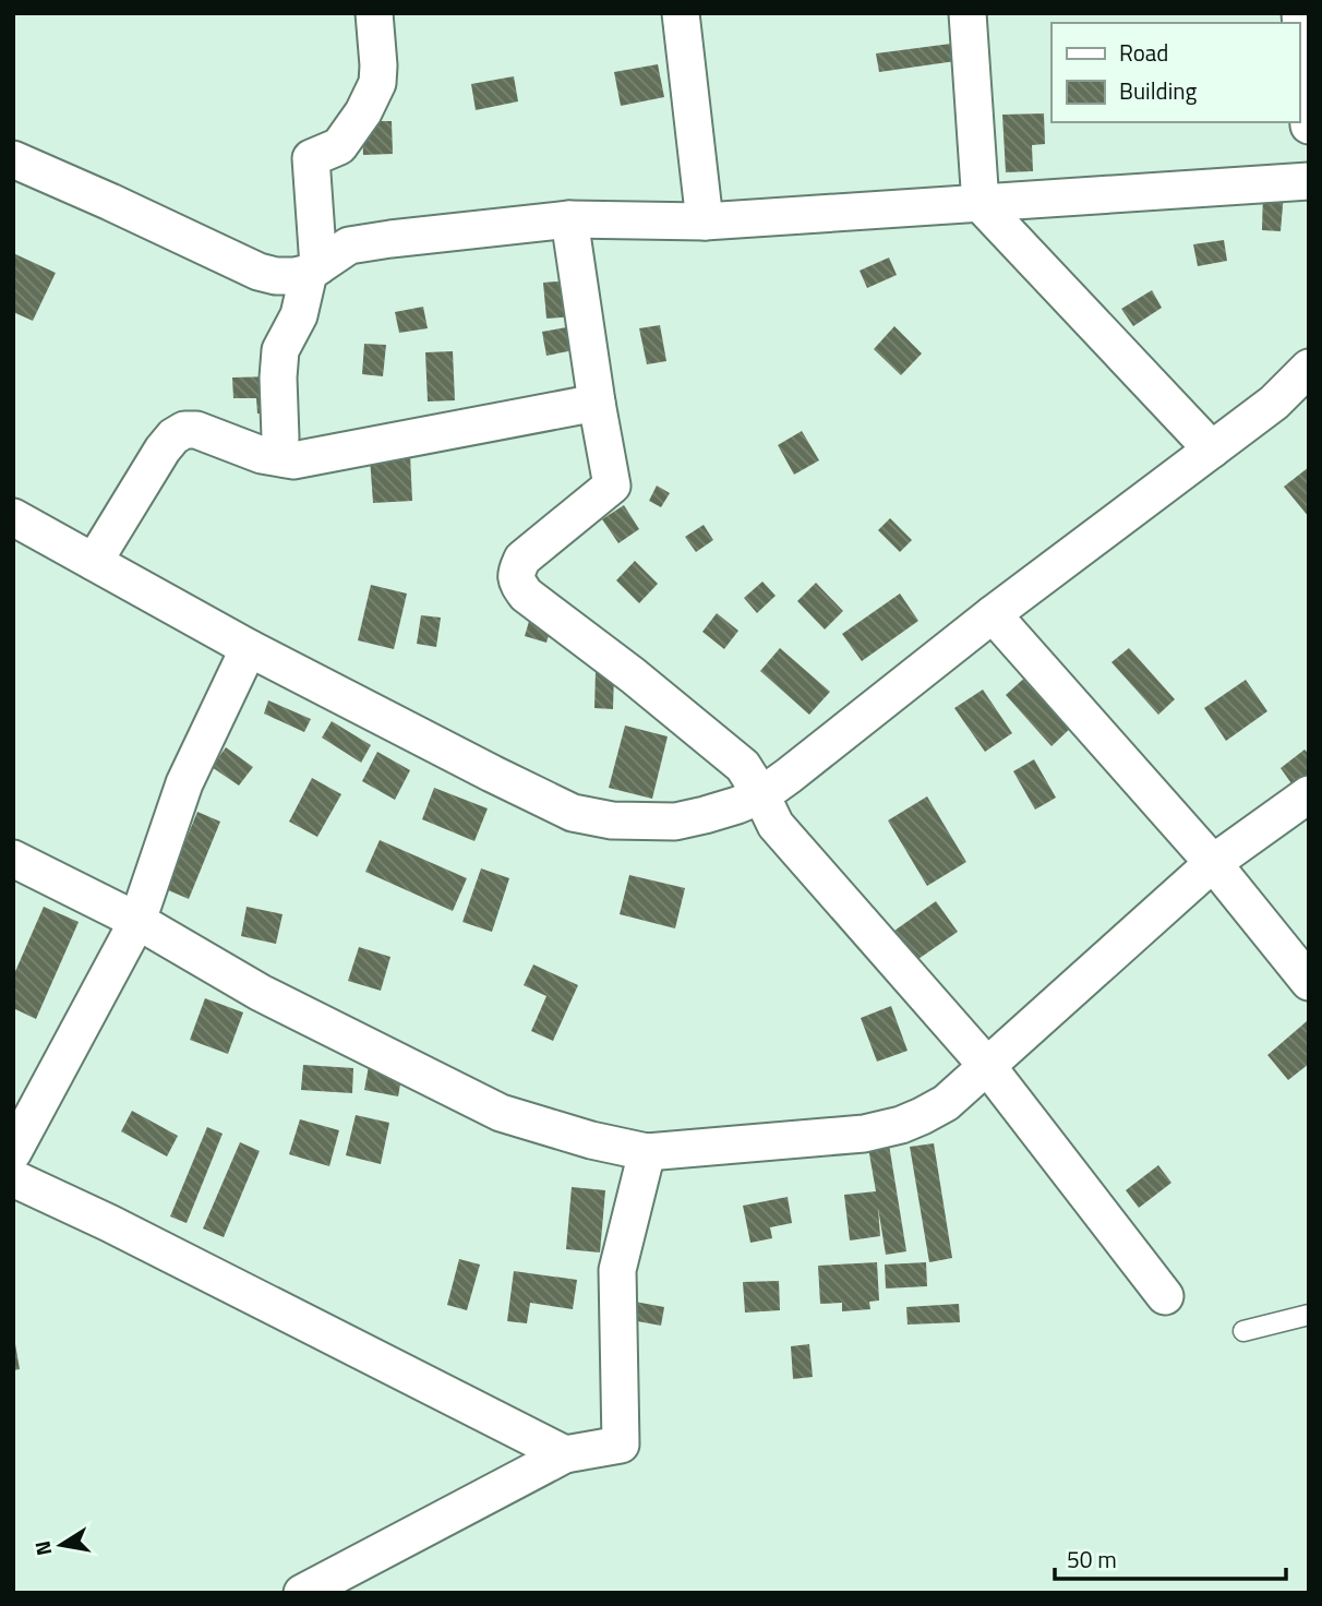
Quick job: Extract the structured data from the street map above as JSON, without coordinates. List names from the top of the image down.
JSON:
{
  "legend": ["Road", "Building"],
  "scale_bar": "50 m",
  "north": "left"
}
